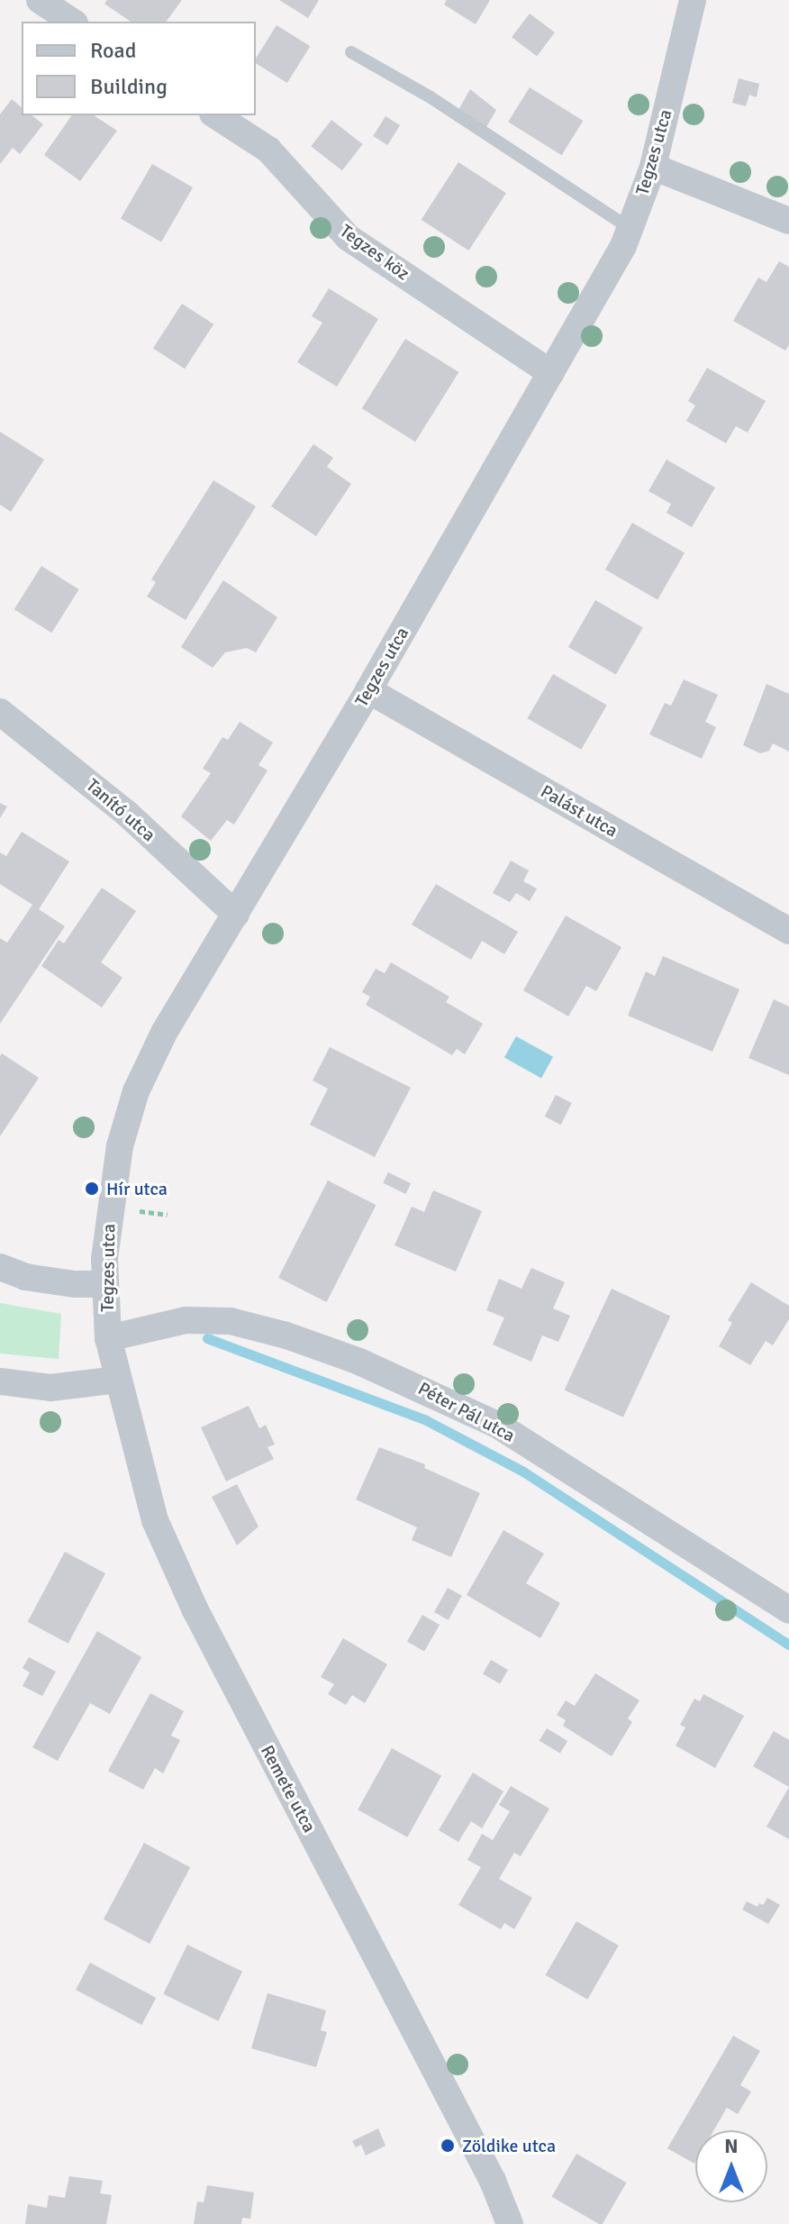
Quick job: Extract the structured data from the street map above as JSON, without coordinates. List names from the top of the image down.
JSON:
{
  "streets": {
    "street": [
      "Tegzes utca",
      "Tegzes köz",
      "Tanító utca",
      "Palást utca",
      "Péter Pál utca",
      "Remete utca"
    ]
  },
  "crossings": [
    ["Tegzes utca", "Tegzes köz"],
    ["Tegzes utca", "Tanító utca"],
    ["Tegzes utca", "Palást utca"],
    ["Tegzes utca", "Péter Pál utca"],
    ["Tegzes utca", "Remete utca"],
    ["Péter Pál utca", "Remete utca"]
  ],
  "places": ["Hír utca", "Zöldike utca"],
  "legend": ["Road", "Building"],
  "north": "top"
}
